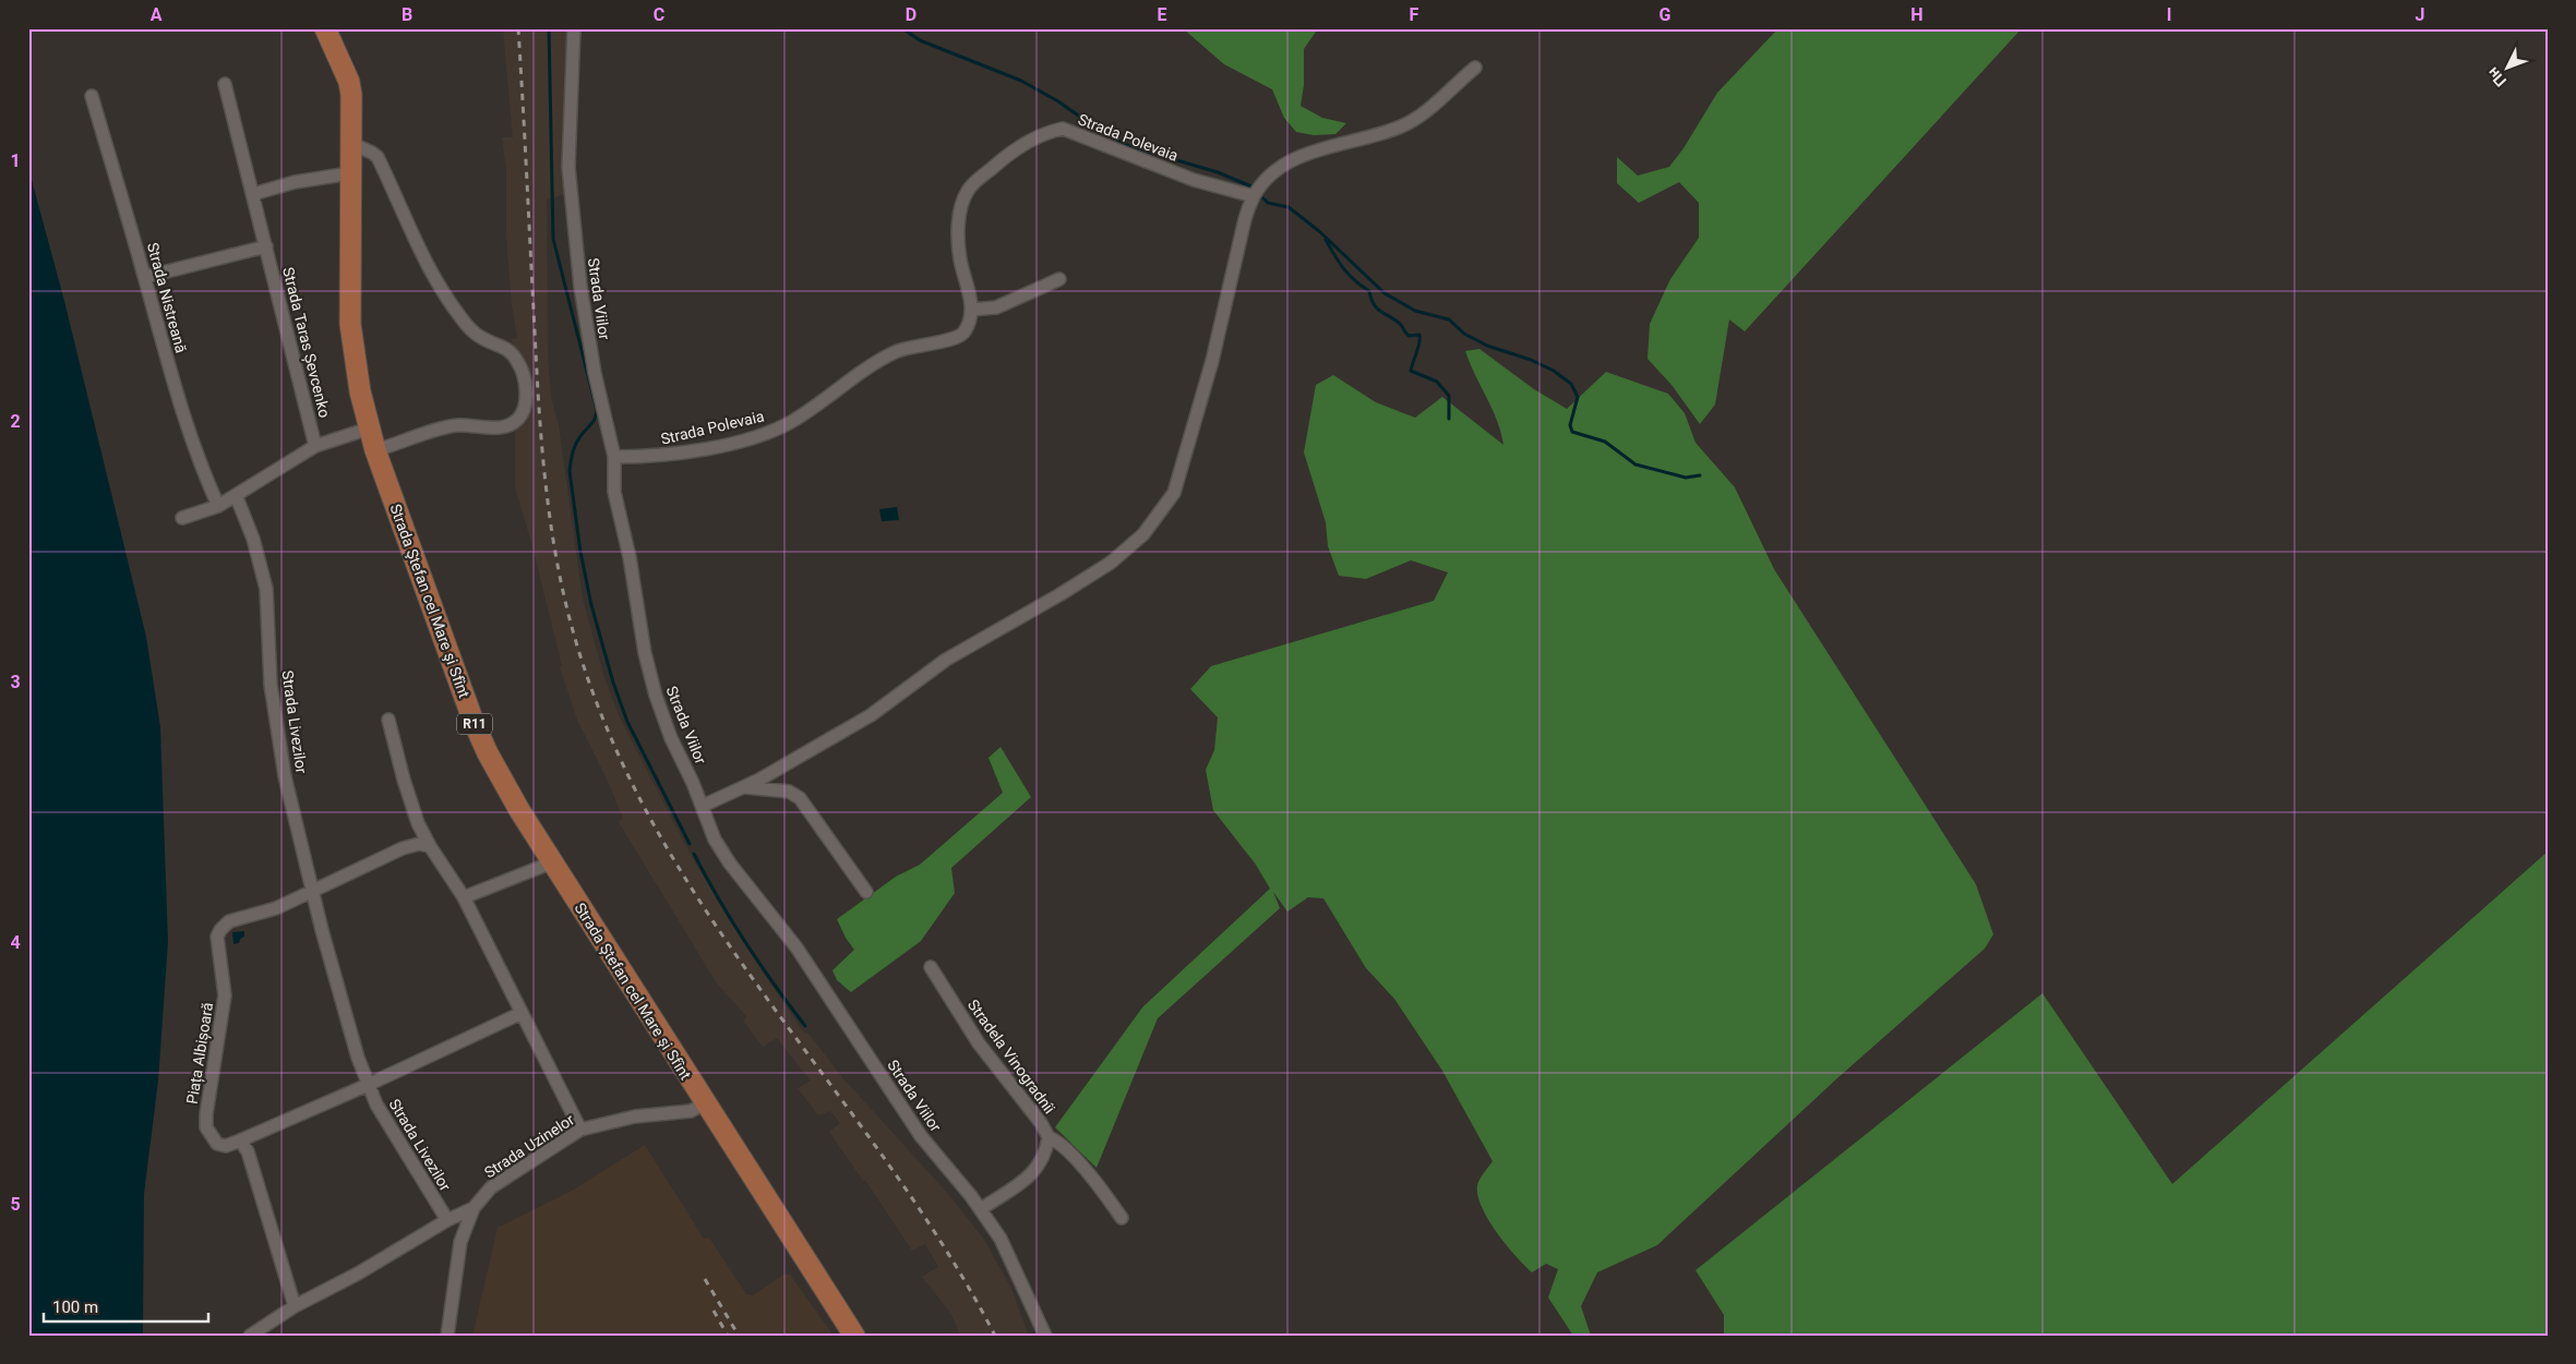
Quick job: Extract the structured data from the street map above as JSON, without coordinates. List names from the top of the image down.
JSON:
{
  "streets": {
    "main road": ["Strada Ştefan cel Mare şi Sfînt", "R11"],
    "street": [
      "Strada Polevaia",
      "Strada Nistreană",
      "Strada Viilor",
      "Strada Taras Șevcenko",
      "Strada Livezilor",
      "Piața Albișoară",
      "Stradela Vinogradnîi",
      "Strada Uzinelor"
    ]
  },
  "crossings": [
    ["Strada Polevaia", "Strada Viilor"],
    ["Strada Viilor", "Stradela Vinogradnîi"],
    ["Strada Ştefan cel Mare şi Sfînt", "Strada Uzinelor"],
    ["Strada Livezilor", "Piața Albișoară"]
  ],
  "scale_bar": "100 m",
  "north": "bottom left",
  "grid": {
    "columns": [
      "A",
      "B",
      "C",
      "D",
      "E",
      "F",
      "G",
      "H",
      "I",
      "J"
    ],
    "rows": [
      "1",
      "2",
      "3",
      "4",
      "5"
    ]
  }
}
